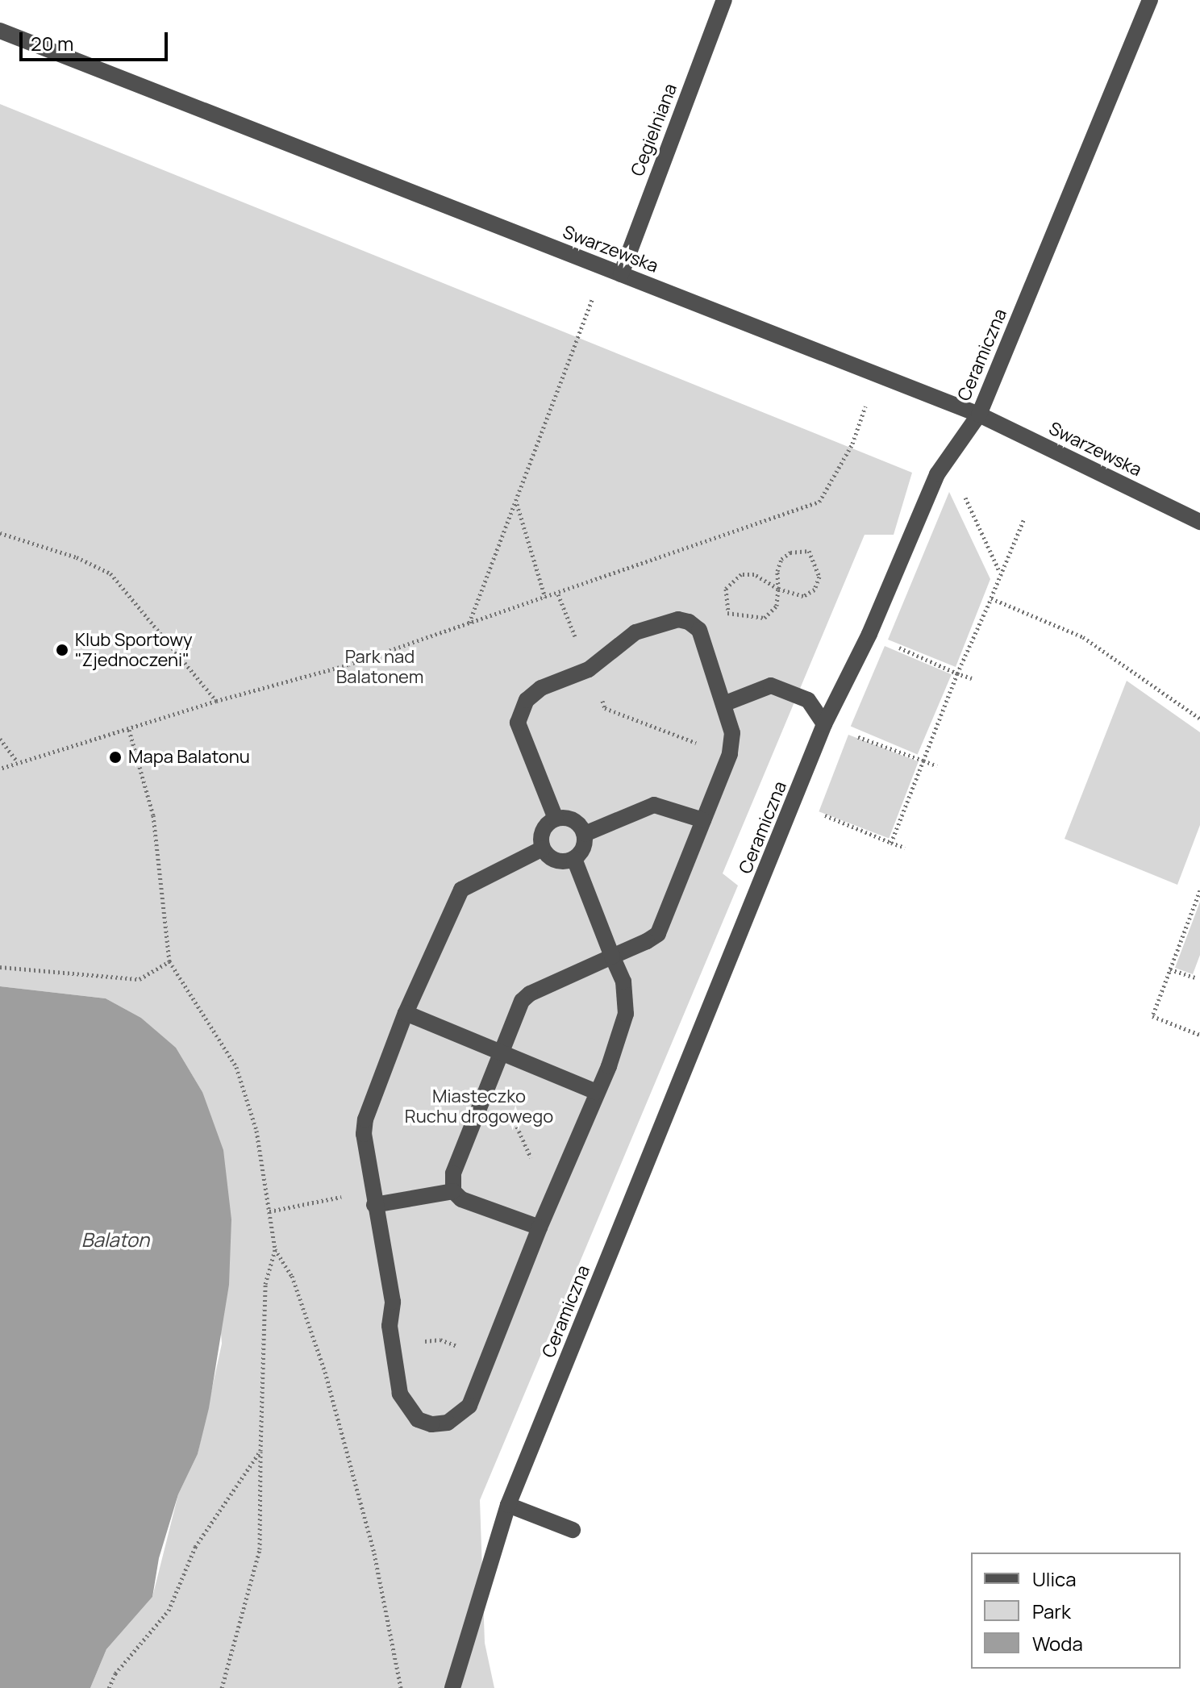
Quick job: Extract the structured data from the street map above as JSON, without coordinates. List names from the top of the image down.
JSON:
{
  "streets": {
    "street": ["Cegielniana", "Swarzewska", "Ceramiczna"]
  },
  "crossings": [
    ["Cegielniana", "Swarzewska"],
    ["Swarzewska", "Ceramiczna"]
  ],
  "water": ["Balaton"],
  "parks": ["Park nad Balatonem", "Miasteczko Ruchu drogowego"],
  "places": ["Klub Sportowy \"Zjednoczeni\"", "Mapa Balatonu"],
  "legend": ["Ulica", "Park", "Woda"],
  "scale_bar": "20 m"
}
